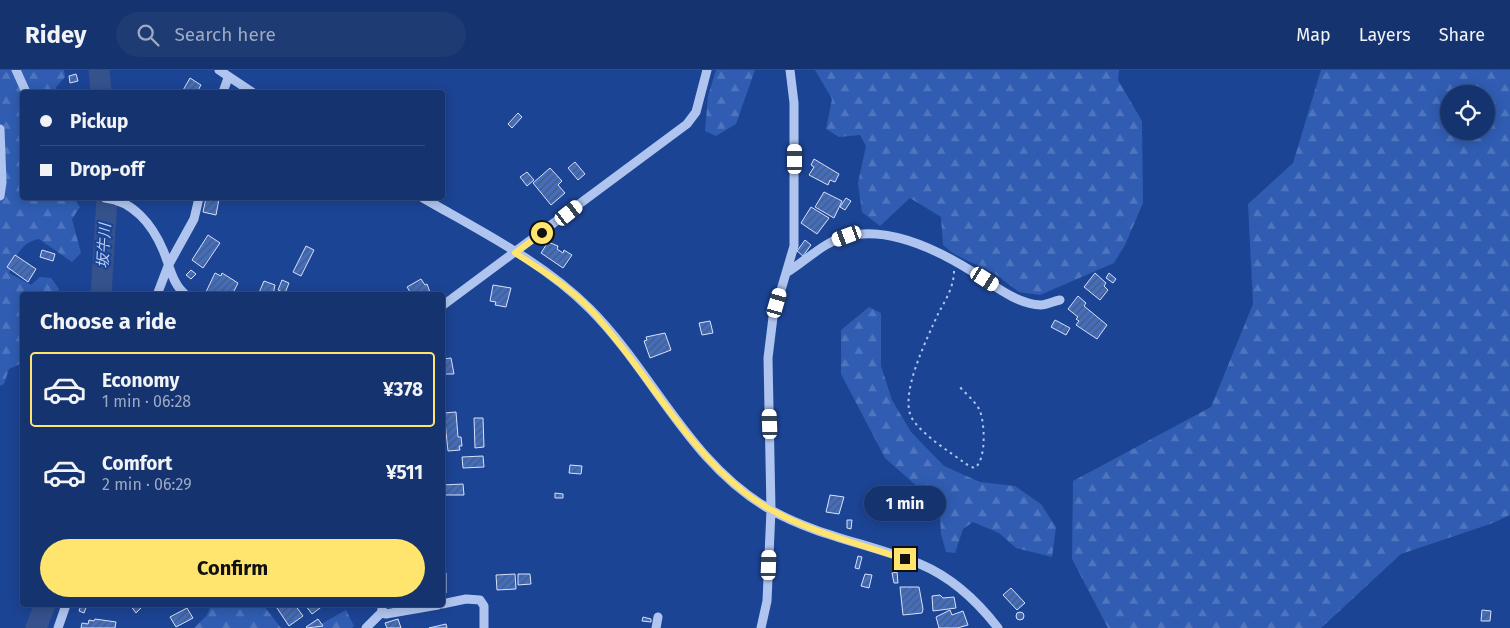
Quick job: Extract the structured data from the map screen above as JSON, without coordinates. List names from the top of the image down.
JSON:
{
  "water": ["坂牛川"],
  "page": {
    "header": "Ridey",
    "search": "Search here",
    "nav": ["Map", "Layers", "Share"],
    "banner": ["Pickup", "Drop-off"],
    "heading": "Choose a ride",
    "list": [
      {
        "name": "Economy",
        "note": "1 min · 06:28",
        "value": "¥378"
      },
      {
        "name": "Comfort",
        "note": "2 min · 06:29",
        "value": "¥511"
      }
    ],
    "bubble": "1 min",
    "buttons": "Confirm"
  }
}
